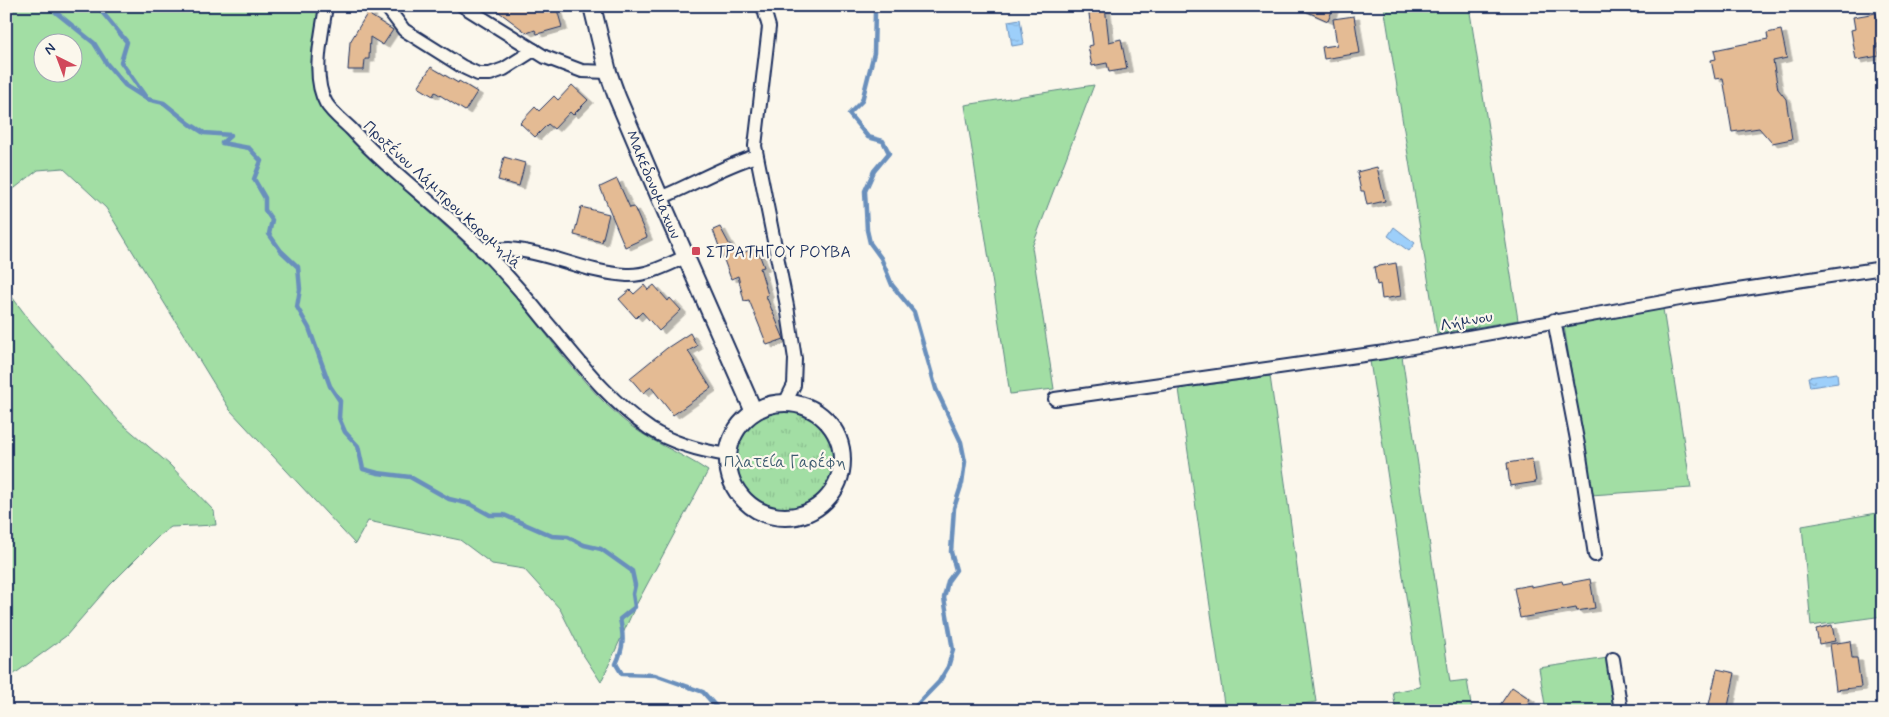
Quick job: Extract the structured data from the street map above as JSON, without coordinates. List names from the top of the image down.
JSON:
{
  "streets": {
    "street": ["Μακεδονομάχων", "Προξένου Λάμπρου Κορομηλά", "Λήμνου"]
  },
  "crossings": [
    ["Μακεδονομάχων", "Προξένου Λάμπρου Κορομηλά"]
  ],
  "parks": ["Πλατεία Γαρέφη"],
  "places": {
    "transit": ["ΣΤΡΑΤΗΓΟΥ ΡΟΥΒΑ"]
  },
  "north": "top left"
}
